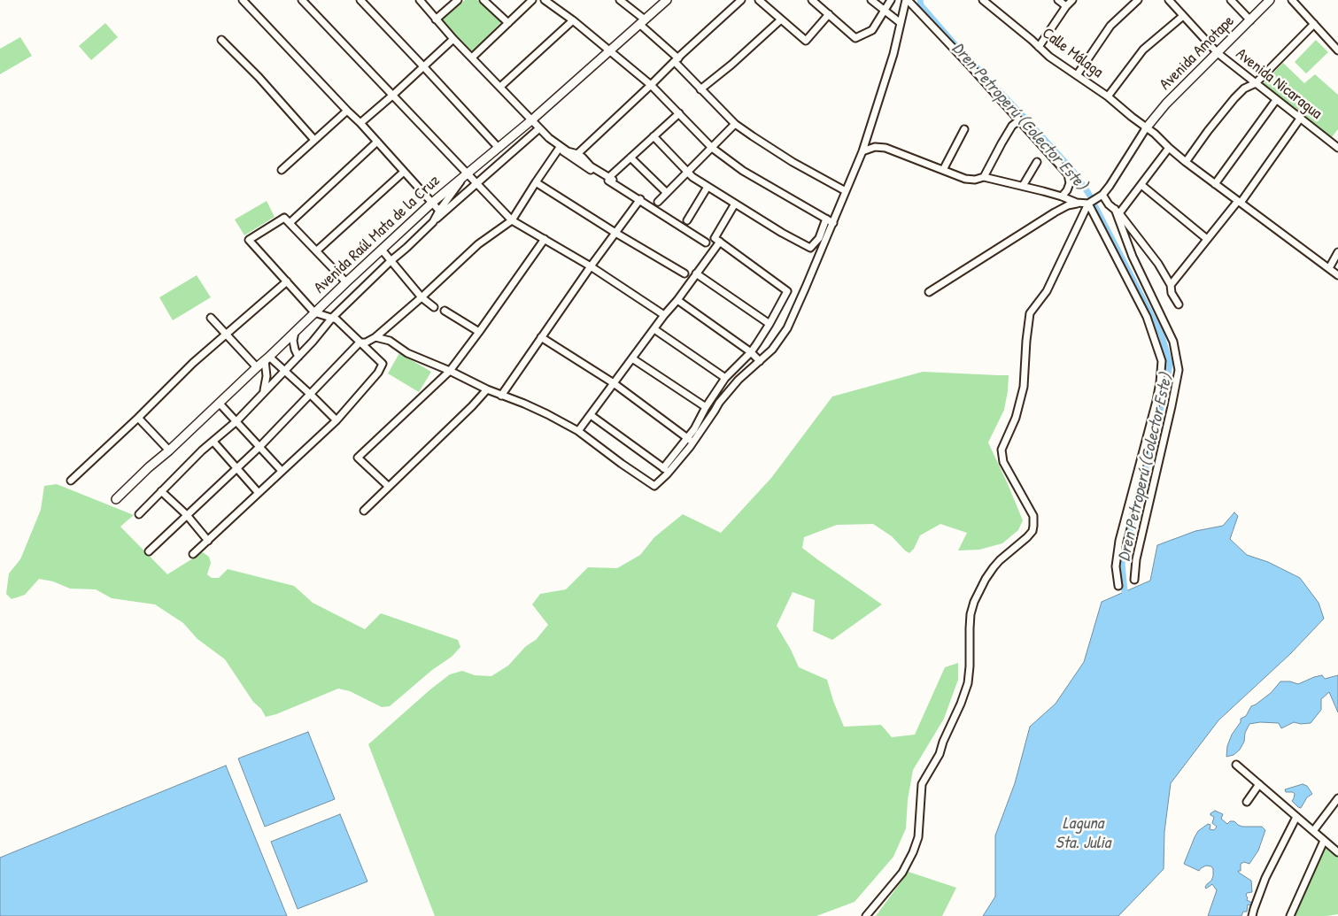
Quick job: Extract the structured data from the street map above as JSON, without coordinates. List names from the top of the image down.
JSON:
{
  "streets": {
    "street": [
      "Calle Málaga",
      "Avenida Amotape",
      "Avenida Nicaragua",
      "Avenida Raúl Mata de la Cruz"
    ]
  },
  "crossings": [
    ["Calle Málaga", "Avenida Amotape"],
    ["Avenida Amotape", "Avenida Nicaragua"]
  ],
  "water": ["Dren Petroperú (Colector Este)", "Laguna Sta. Julia"]
}
